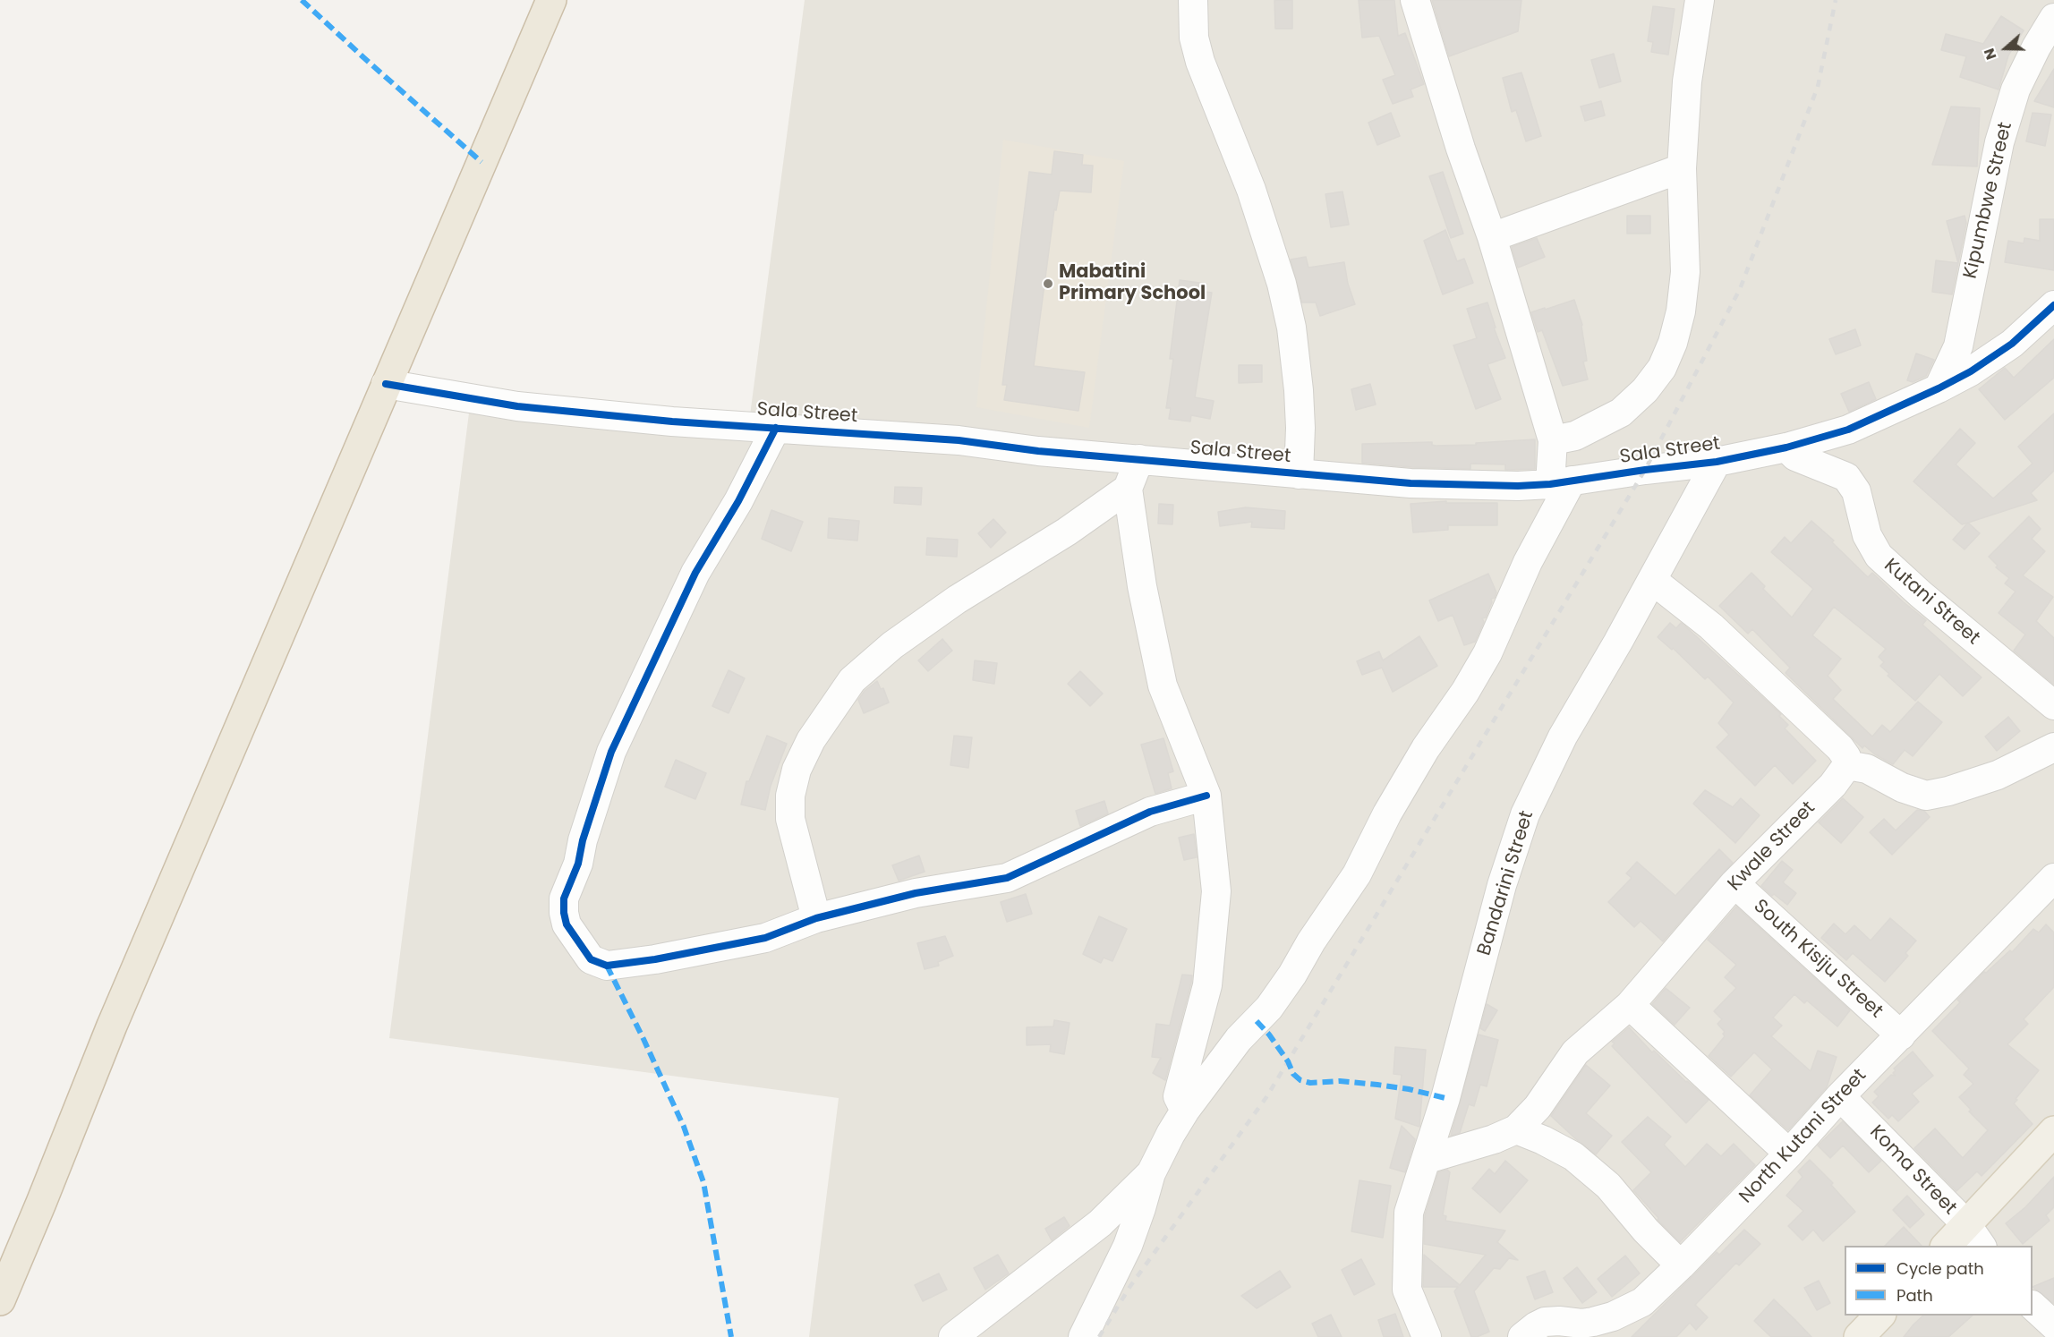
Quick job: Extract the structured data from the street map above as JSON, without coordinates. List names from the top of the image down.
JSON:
{
  "streets": {
    "street": [
      "Kipumbwe Street",
      "Sala Street",
      "Kutani Street",
      "Kwale Street",
      "Bandarini Street",
      "South Kisiju Street",
      "North Kutani Street",
      "Koma Street"
    ]
  },
  "crossings": [
    ["Kipumbwe Street", "Sala Street"],
    ["Sala Street", "Kutani Street"],
    ["Sala Street", "Bandarini Street"],
    ["Kwale Street", "South Kisiju Street"],
    ["South Kisiju Street", "North Kutani Street"],
    ["North Kutani Street", "Koma Street"]
  ],
  "places": ["Mabatini Primary School"],
  "legend": ["Cycle path", "Path"],
  "north": "left"
}
